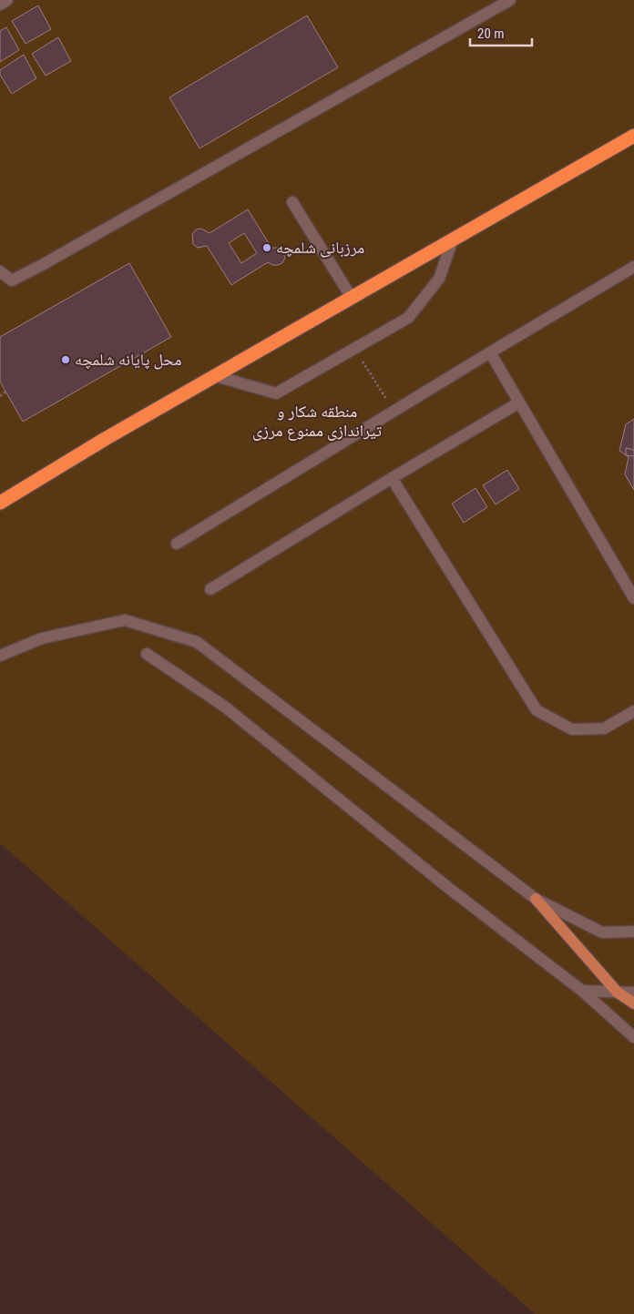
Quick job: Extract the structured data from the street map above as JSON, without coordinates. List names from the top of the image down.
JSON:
{
  "parks": ["منطقه شکار و تیراندازی ممنوع مرزی"],
  "places": ["مرزبانی شلمچه", "محل پایانه شلمچه"],
  "scale_bar": "20 m"
}
